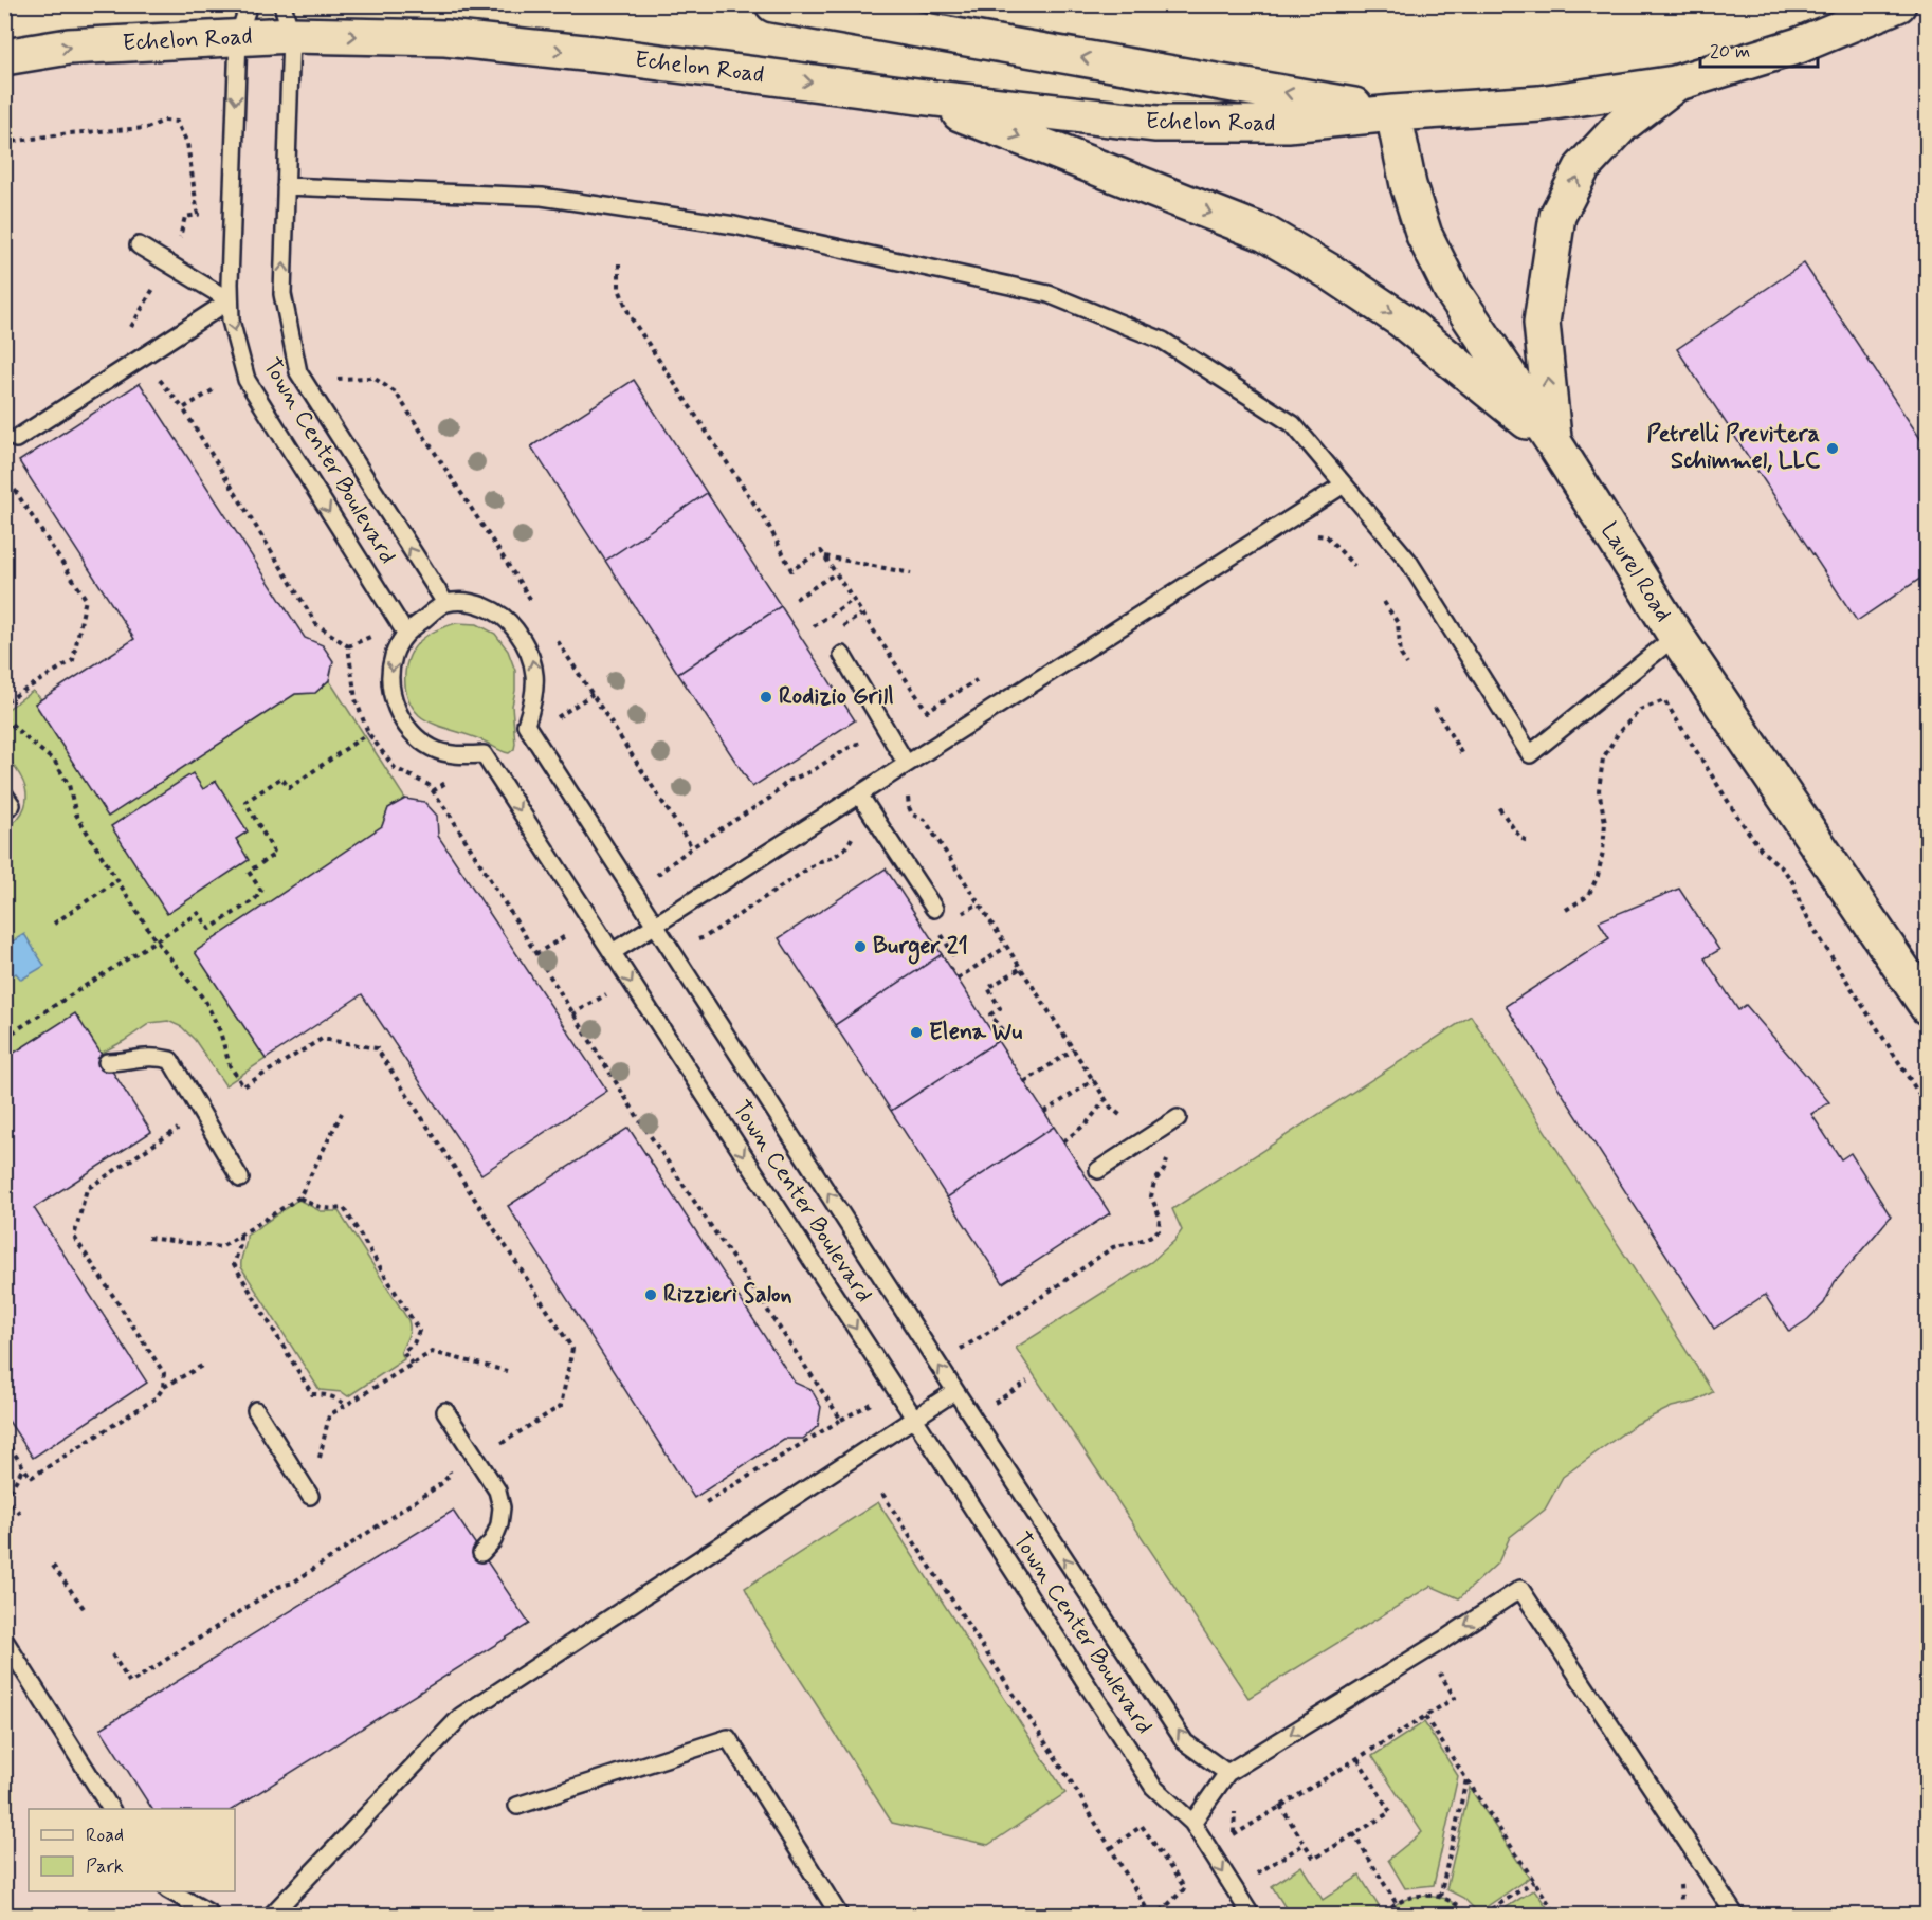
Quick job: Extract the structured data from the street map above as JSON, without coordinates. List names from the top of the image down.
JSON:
{
  "streets": {
    "street": ["Echelon Road", "Laurel Road"],
    "lane": ["Town Center Boulevard"]
  },
  "crossings": [
    ["Echelon Road", "Town Center Boulevard"],
    ["Echelon Road", "Laurel Road"]
  ],
  "places": [
    "Petrelli Previtera Schimmel, LLC",
    "Rodizio Grill",
    "Burger 21",
    "Elena Wu",
    "Rizzieri Salon"
  ],
  "legend": ["Road", "Park"],
  "scale_bar": "20 m"
}
